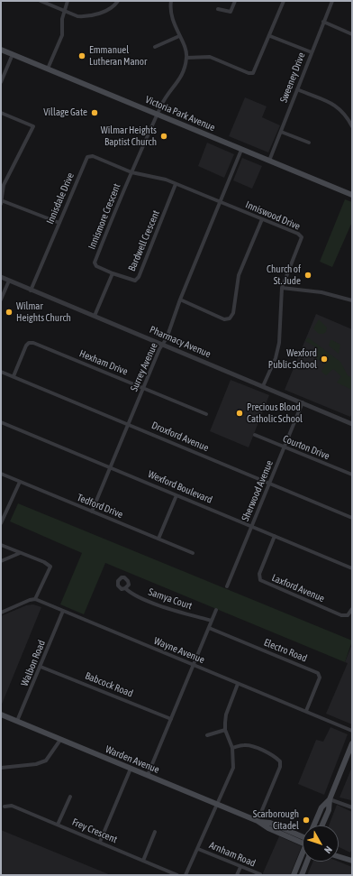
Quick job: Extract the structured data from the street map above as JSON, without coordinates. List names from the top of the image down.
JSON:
{
  "streets": {
    "main road": ["Victoria Park Avenue", "Warden Avenue"],
    "street": [
      "Sweeney Drive",
      "Innisdale Drive",
      "Inniswood Drive",
      "Innismore Crescent",
      "Bardwell Crescent",
      "Pharmacy Avenue",
      "Hexham Drive",
      "Surrey Avenue",
      "Droxford Avenue",
      "Courton Drive",
      "Wexford Boulevard",
      "Sherwood Avenue",
      "Tedford Drive",
      "Laxford Avenue",
      "Samya Court",
      "Wayne Avenue",
      "Electro Road",
      "Walbon Road",
      "Babcock Road",
      "Frey Crescent",
      "Arnham Road"
    ]
  },
  "crossings": [
    ["Sweeney Drive", "Victoria Park Avenue"],
    ["Victoria Park Avenue", "Innismore Crescent"],
    ["Victoria Park Avenue", "Surrey Avenue"],
    ["Innisdale Drive", "Inniswood Drive"],
    ["Innisdale Drive", "Innismore Crescent"],
    ["Innisdale Drive", "Pharmacy Avenue"],
    ["Inniswood Drive", "Innismore Crescent"],
    ["Inniswood Drive", "Bardwell Crescent"],
    ["Inniswood Drive", "Pharmacy Avenue"],
    ["Inniswood Drive", "Surrey Avenue"],
    ["Innismore Crescent", "Bardwell Crescent"],
    ["Pharmacy Avenue", "Surrey Avenue"],
    ["Pharmacy Avenue", "Sherwood Avenue"],
    ["Hexham Drive", "Surrey Avenue"],
    ["Hexham Drive", "Droxford Avenue"],
    ["Surrey Avenue", "Droxford Avenue"],
    ["Surrey Avenue", "Wexford Boulevard"],
    ["Surrey Avenue", "Tedford Drive"],
    ["Droxford Avenue", "Sherwood Avenue"],
    ["Courton Drive", "Sherwood Avenue"],
    ["Wexford Boulevard", "Sherwood Avenue"],
    ["Wexford Boulevard", "Laxford Avenue"],
    ["Wayne Avenue", "Electro Road"],
    ["Wayne Avenue", "Walbon Road"],
    ["Walbon Road", "Babcock Road"],
    ["Walbon Road", "Warden Avenue"]
  ],
  "places": [
    "Emmanuel Lutheran Manor",
    "Village Gate",
    "Wilmar Heights Baptist Church",
    "Church of St. Jude",
    "Wilmar Heights Church",
    "Wexford Public School",
    "Precious Blood Catholic School",
    "Scarborough Citadel"
  ],
  "north": "bottom right"
}
